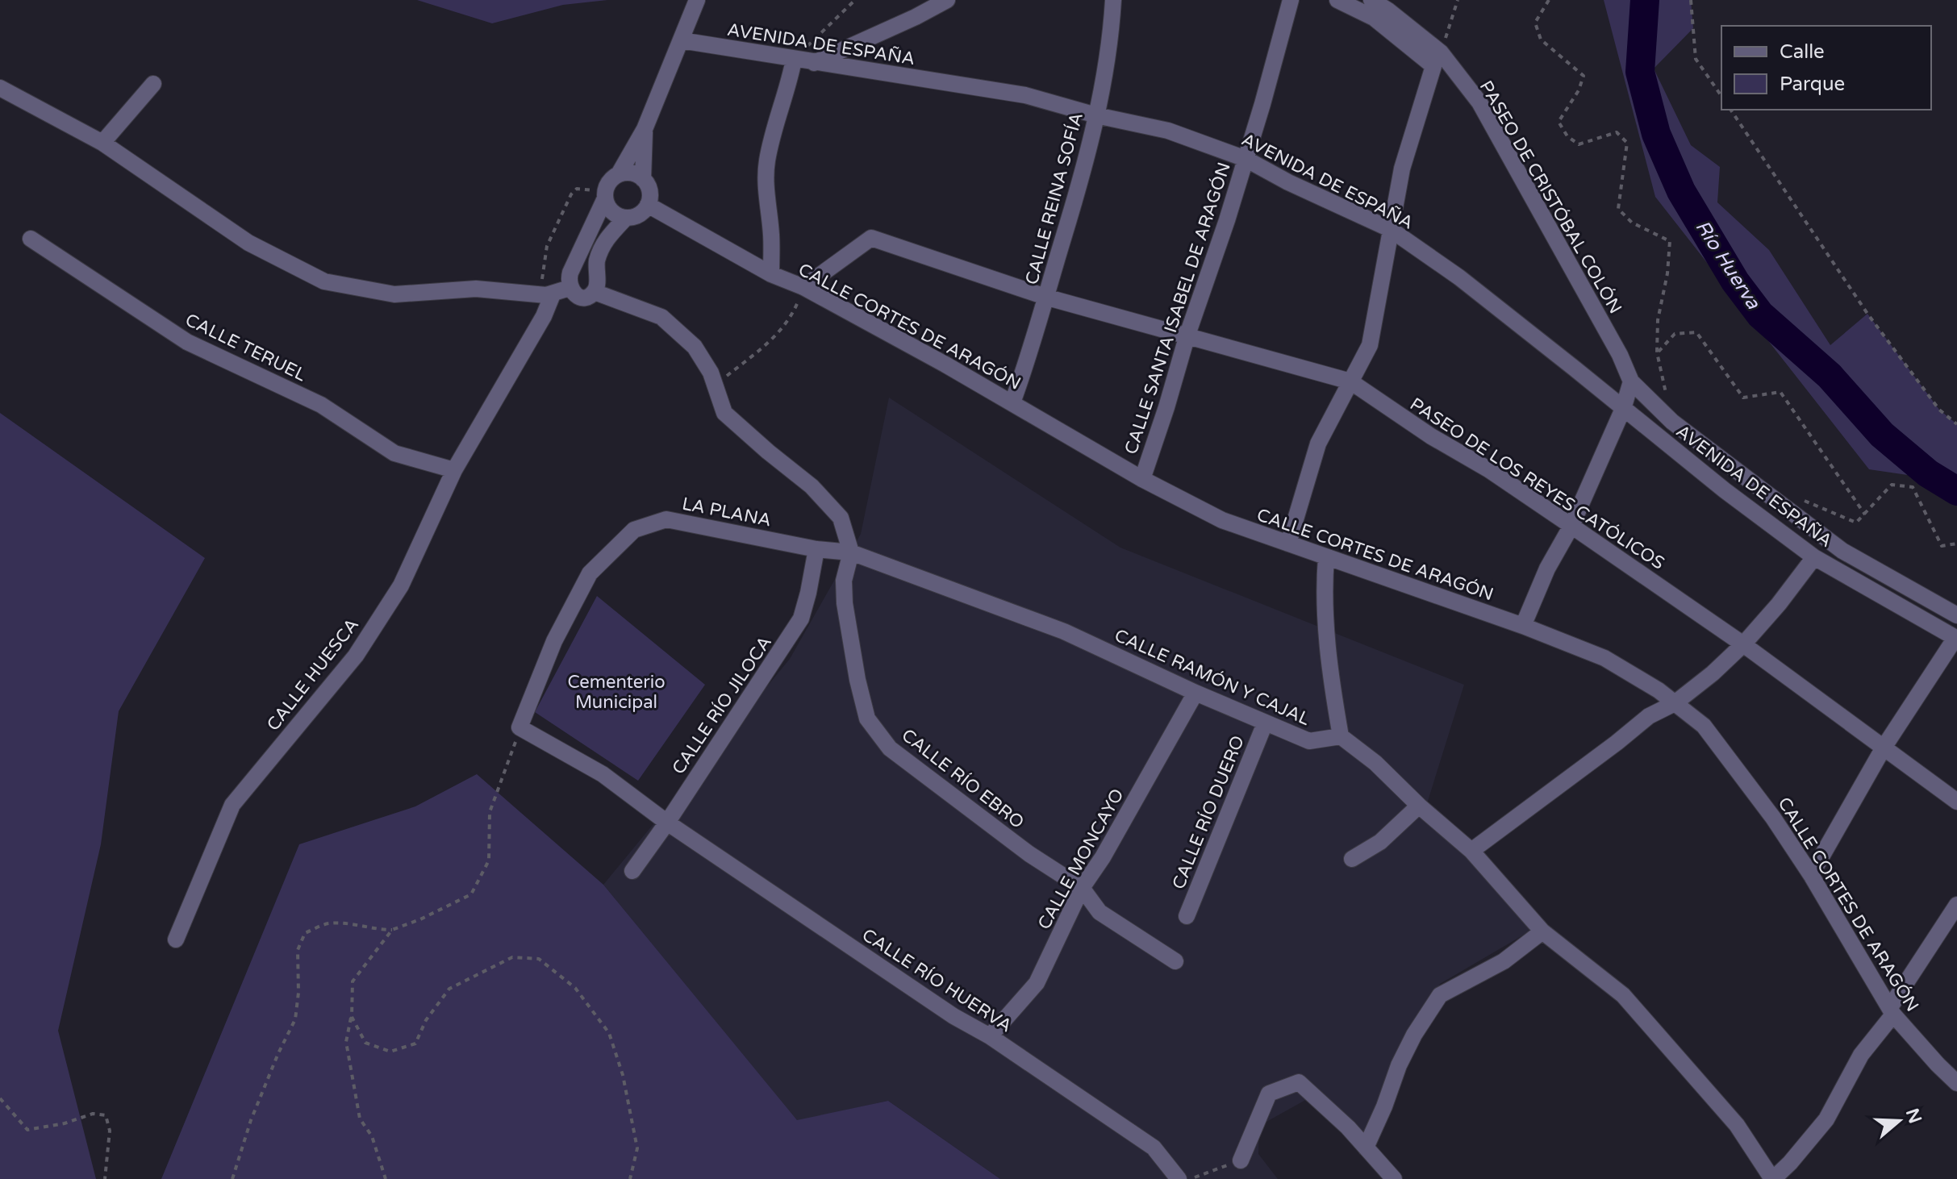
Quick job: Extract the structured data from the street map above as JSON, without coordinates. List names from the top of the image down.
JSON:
{
  "streets": {
    "street": [
      "AVENIDA DE ESPAÑA",
      "PASEO DE CRISTÓBAL COLÓN",
      "CALLE REINA SOFÍA",
      "CALLE SANTA ISABEL DE ARAGÓN",
      "CALLE CORTES DE ARAGÓN",
      "CALLE TERUEL",
      "PASEO DE LOS REYES CATÓLICOS",
      "LA PLANA",
      "CALLE HUESCA",
      "CALLE RAMÓN Y CAJAL",
      "CALLE RÍO JILOCA",
      "CALLE RÍO EBRO",
      "CALLE RÍO DUERO",
      "CALLE MONCAYO",
      "CALLE RÍO HUERVA"
    ]
  },
  "crossings": [
    ["AVENIDA DE ESPAÑA", "CALLE REINA SOFÍA"],
    ["AVENIDA DE ESPAÑA", "CALLE SANTA ISABEL DE ARAGÓN"],
    ["CALLE REINA SOFÍA", "CALLE CORTES DE ARAGÓN"],
    ["CALLE REINA SOFÍA", "PASEO DE LOS REYES CATÓLICOS"],
    ["CALLE SANTA ISABEL DE ARAGÓN", "CALLE CORTES DE ARAGÓN"],
    ["CALLE SANTA ISABEL DE ARAGÓN", "PASEO DE LOS REYES CATÓLICOS"],
    ["CALLE CORTES DE ARAGÓN", "PASEO DE LOS REYES CATÓLICOS"],
    ["CALLE TERUEL", "CALLE HUESCA"],
    ["LA PLANA", "CALLE RAMÓN Y CAJAL"],
    ["LA PLANA", "CALLE RÍO JILOCA"],
    ["LA PLANA", "CALLE RÍO EBRO"],
    ["LA PLANA", "CALLE RÍO HUERVA"],
    ["CALLE RAMÓN Y CAJAL", "CALLE RÍO EBRO"],
    ["CALLE RAMÓN Y CAJAL", "CALLE RÍO DUERO"],
    ["CALLE RAMÓN Y CAJAL", "CALLE MONCAYO"],
    ["CALLE RÍO JILOCA", "CALLE RÍO HUERVA"],
    ["CALLE RÍO EBRO", "CALLE MONCAYO"],
    ["CALLE MONCAYO", "CALLE RÍO HUERVA"]
  ],
  "water": ["Río Huerva"],
  "parks": ["Cementerio Municipal"],
  "legend": ["Calle", "Parque"],
  "north": "right"
}
